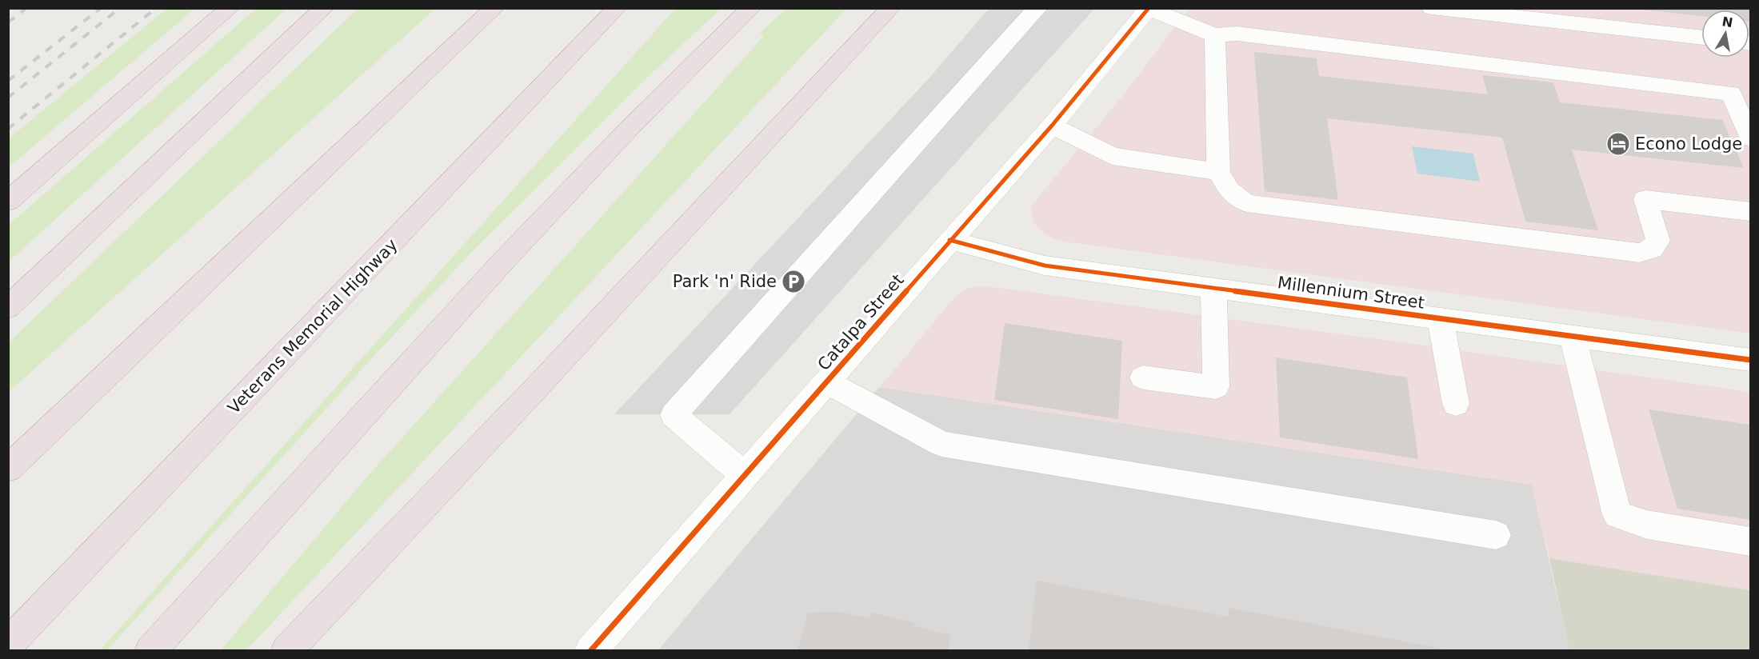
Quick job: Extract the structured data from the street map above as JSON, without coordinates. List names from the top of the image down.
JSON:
{
  "streets": {
    "highway": ["Veterans Memorial Highway"],
    "street": ["Millennium Street", "Catalpa Street"]
  },
  "crossings": [
    ["Millennium Street", "Catalpa Street"]
  ],
  "places": {
    "hotel": ["Econo Lodge"],
    "parking": ["Park 'n' Ride"]
  },
  "north": "top"
}
